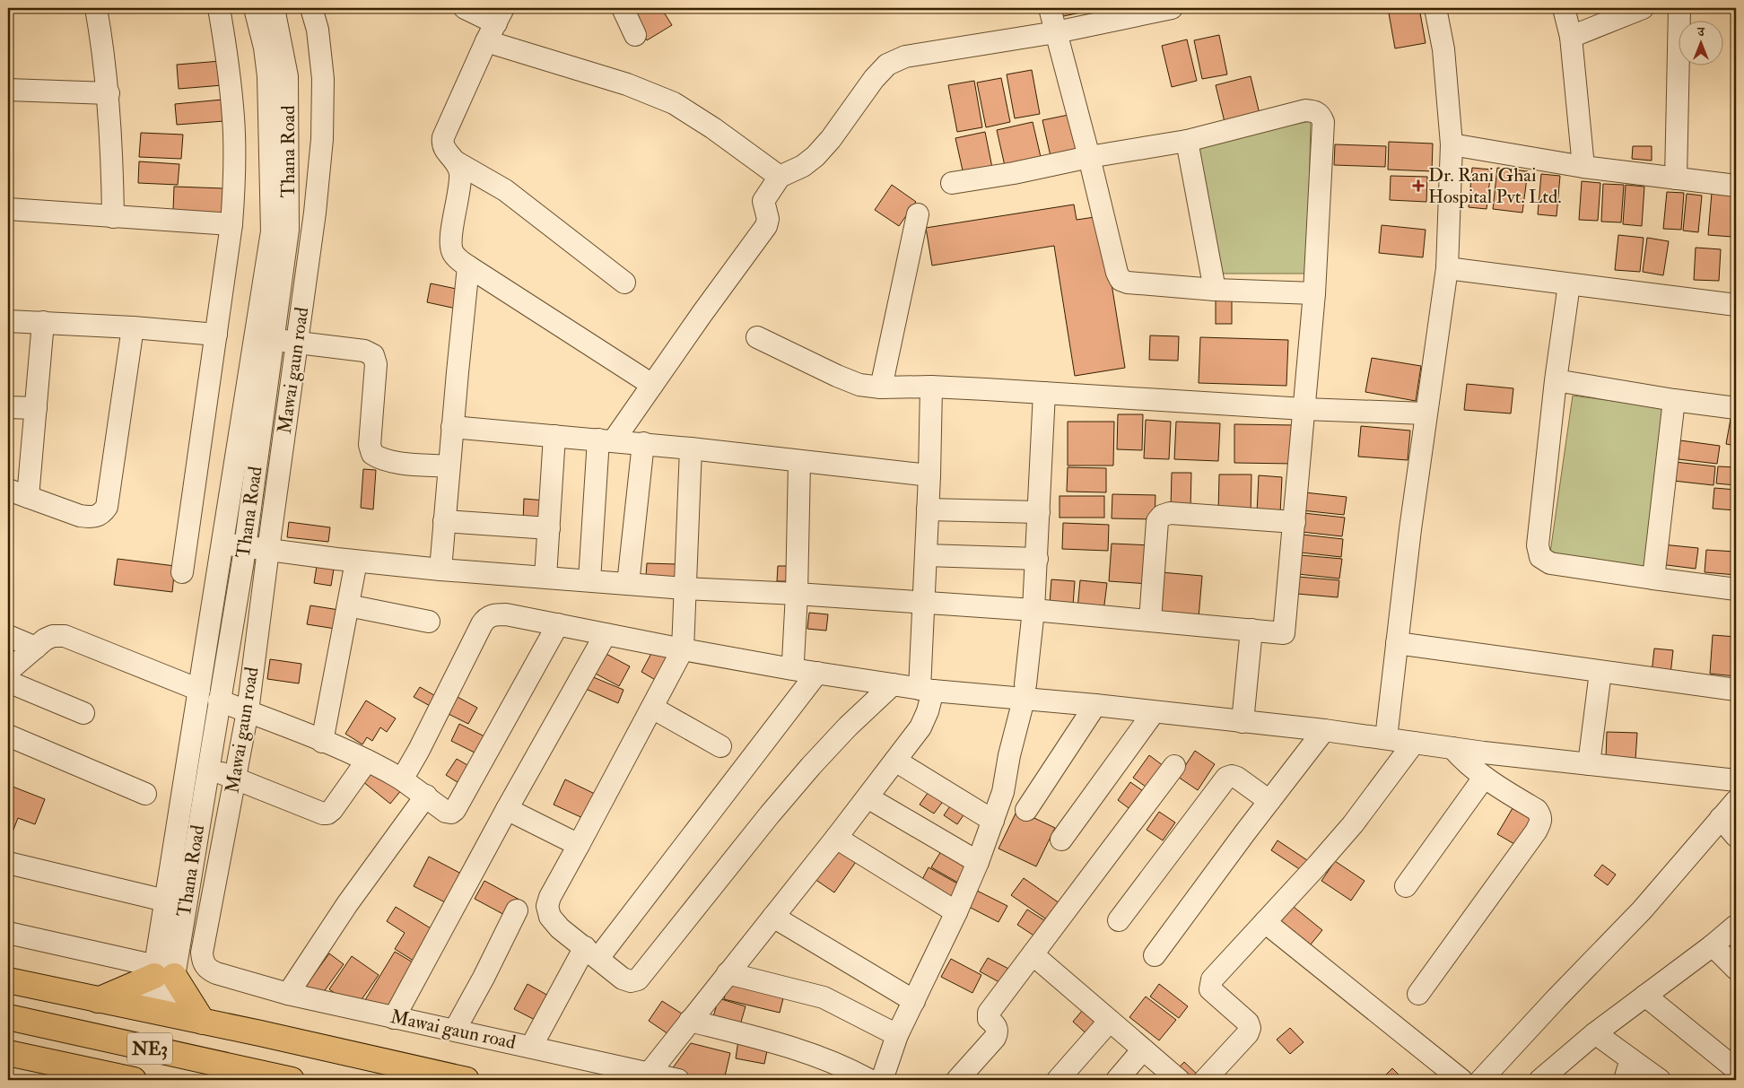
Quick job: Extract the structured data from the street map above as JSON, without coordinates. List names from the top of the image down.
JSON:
{
  "streets": {
    "highway": ["NE3"],
    "street": ["Thana Road", "Mawai gaun road"]
  },
  "places": {
    "health": ["Dr. Rani Ghai Hospital Pvt. Ltd."]
  },
  "north": "top"
}
